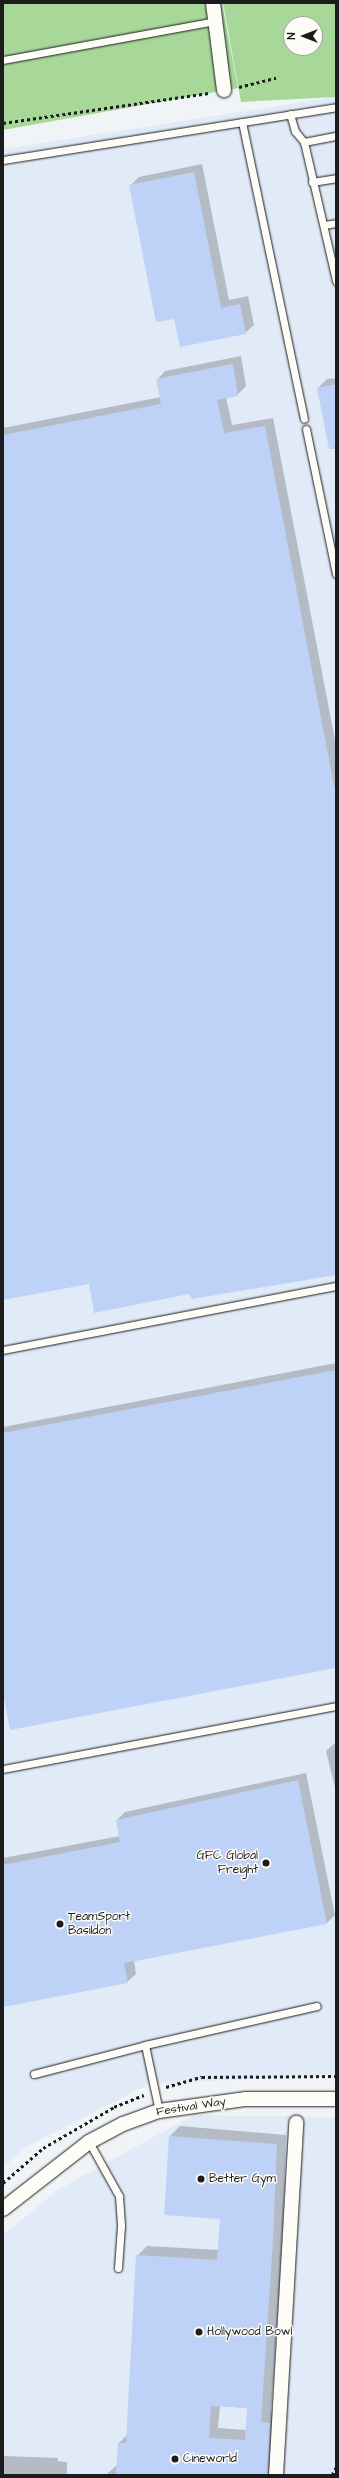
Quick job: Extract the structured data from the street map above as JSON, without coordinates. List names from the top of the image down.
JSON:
{
  "streets": {
    "street": ["Festival Way"]
  },
  "places": [
    "GFC Global Freight",
    "TeamSport Basildon",
    "Better Gym",
    "Hollywood Bowl",
    "Cineworld"
  ],
  "north": "left"
}
